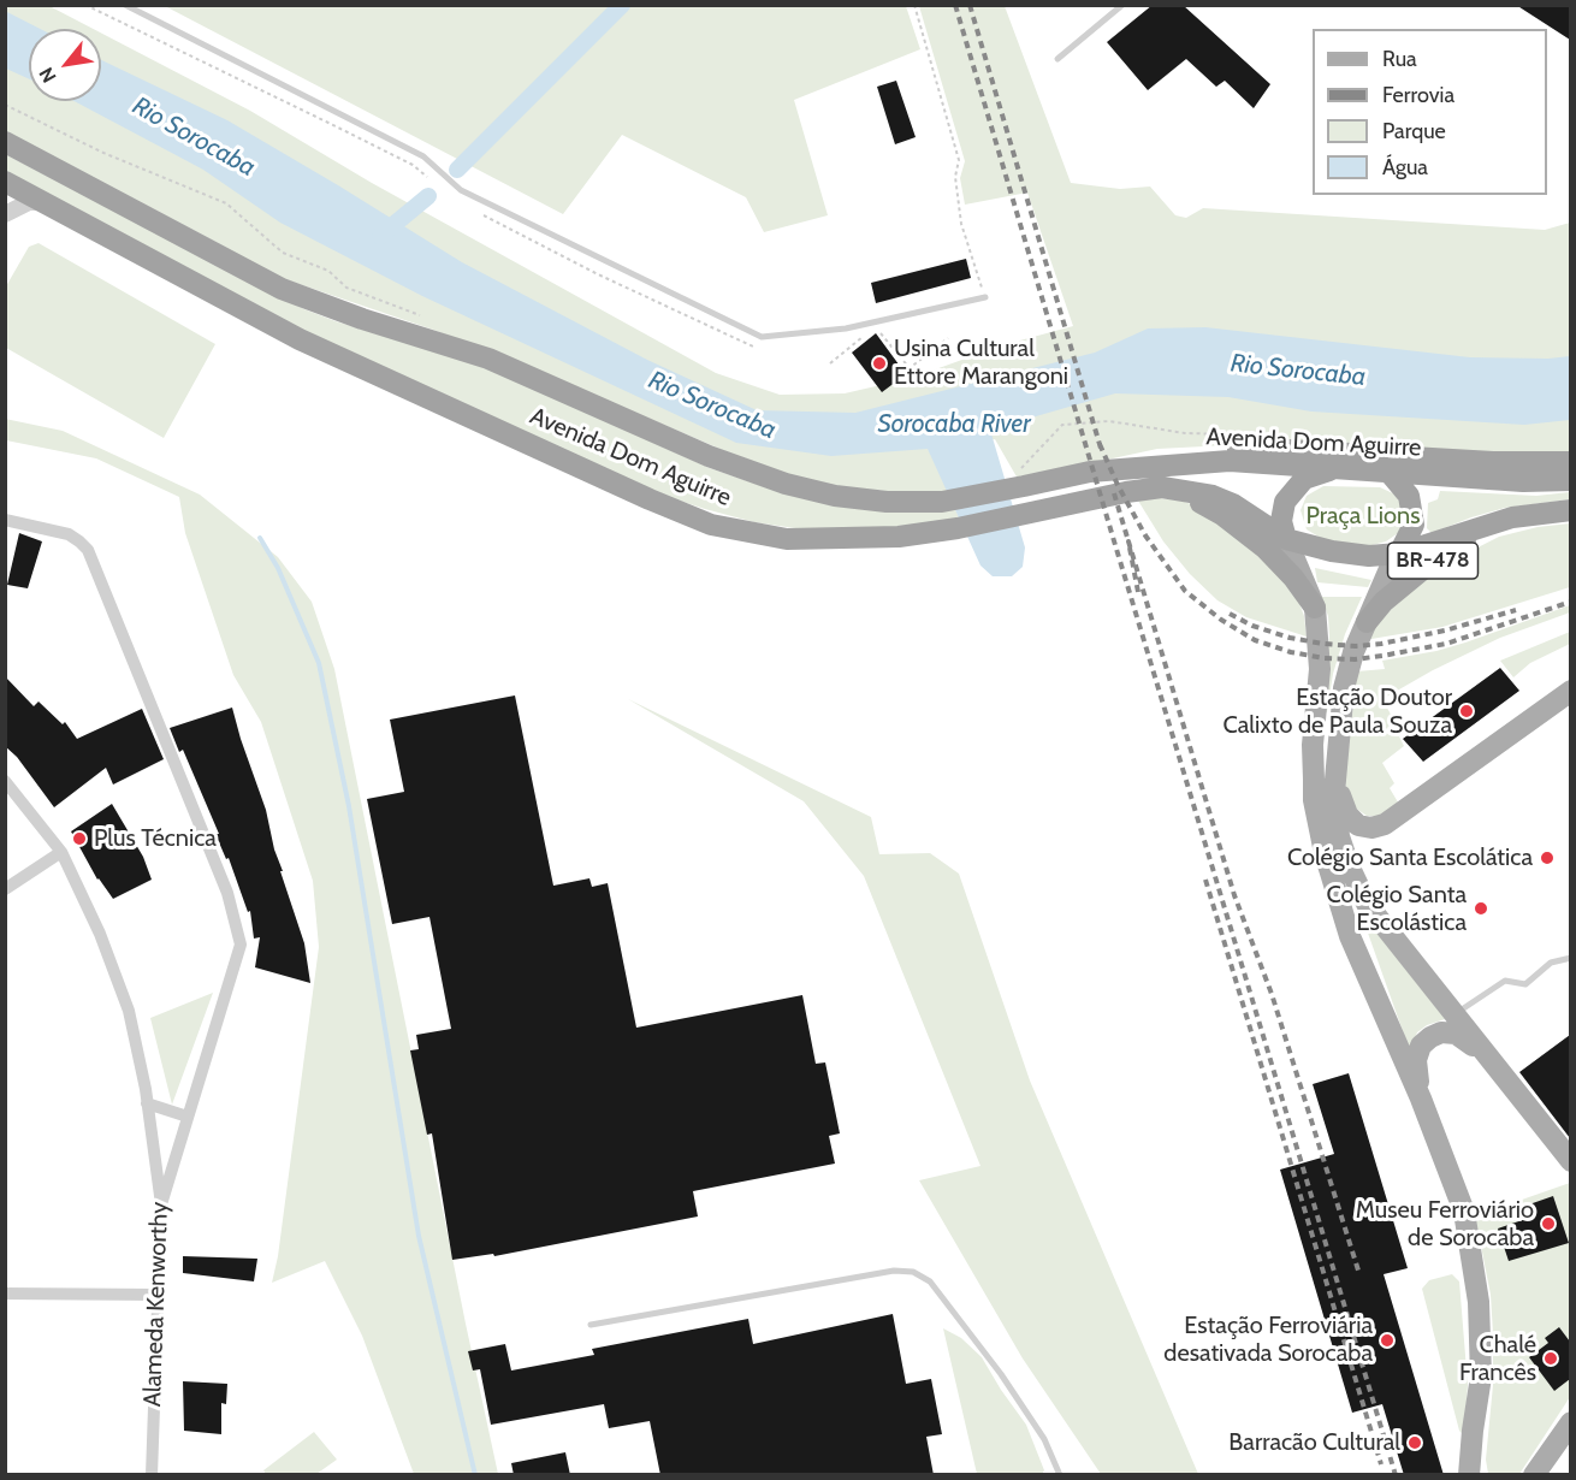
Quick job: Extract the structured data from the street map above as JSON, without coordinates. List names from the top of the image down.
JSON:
{
  "streets": {
    "highway": ["Avenida Dom Aguirre", "BR-478"],
    "street": ["Alameda Kenworthy"]
  },
  "crossings": [
    ["Avenida Dom Aguirre", "BR-478"]
  ],
  "water": ["Rio Sorocaba", "Sorocaba River"],
  "parks": ["Praça Lions"],
  "places": [
    "Usina Cultural Ettore Marangoni",
    "Estação Doutor Calixto de Paula Souza",
    "Plus Técnica",
    "Colégio Santa Escolática",
    "Colégio Santa Escolástica",
    "Museu Ferroviário de Sorocaba",
    "Estação Ferroviária desativada Sorocaba",
    "Chalé Francês",
    "Barracão Cultural"
  ],
  "legend": [
    "Rua",
    "Ferrovia",
    "Parque",
    "Água"
  ],
  "north": "bottom left"
}
